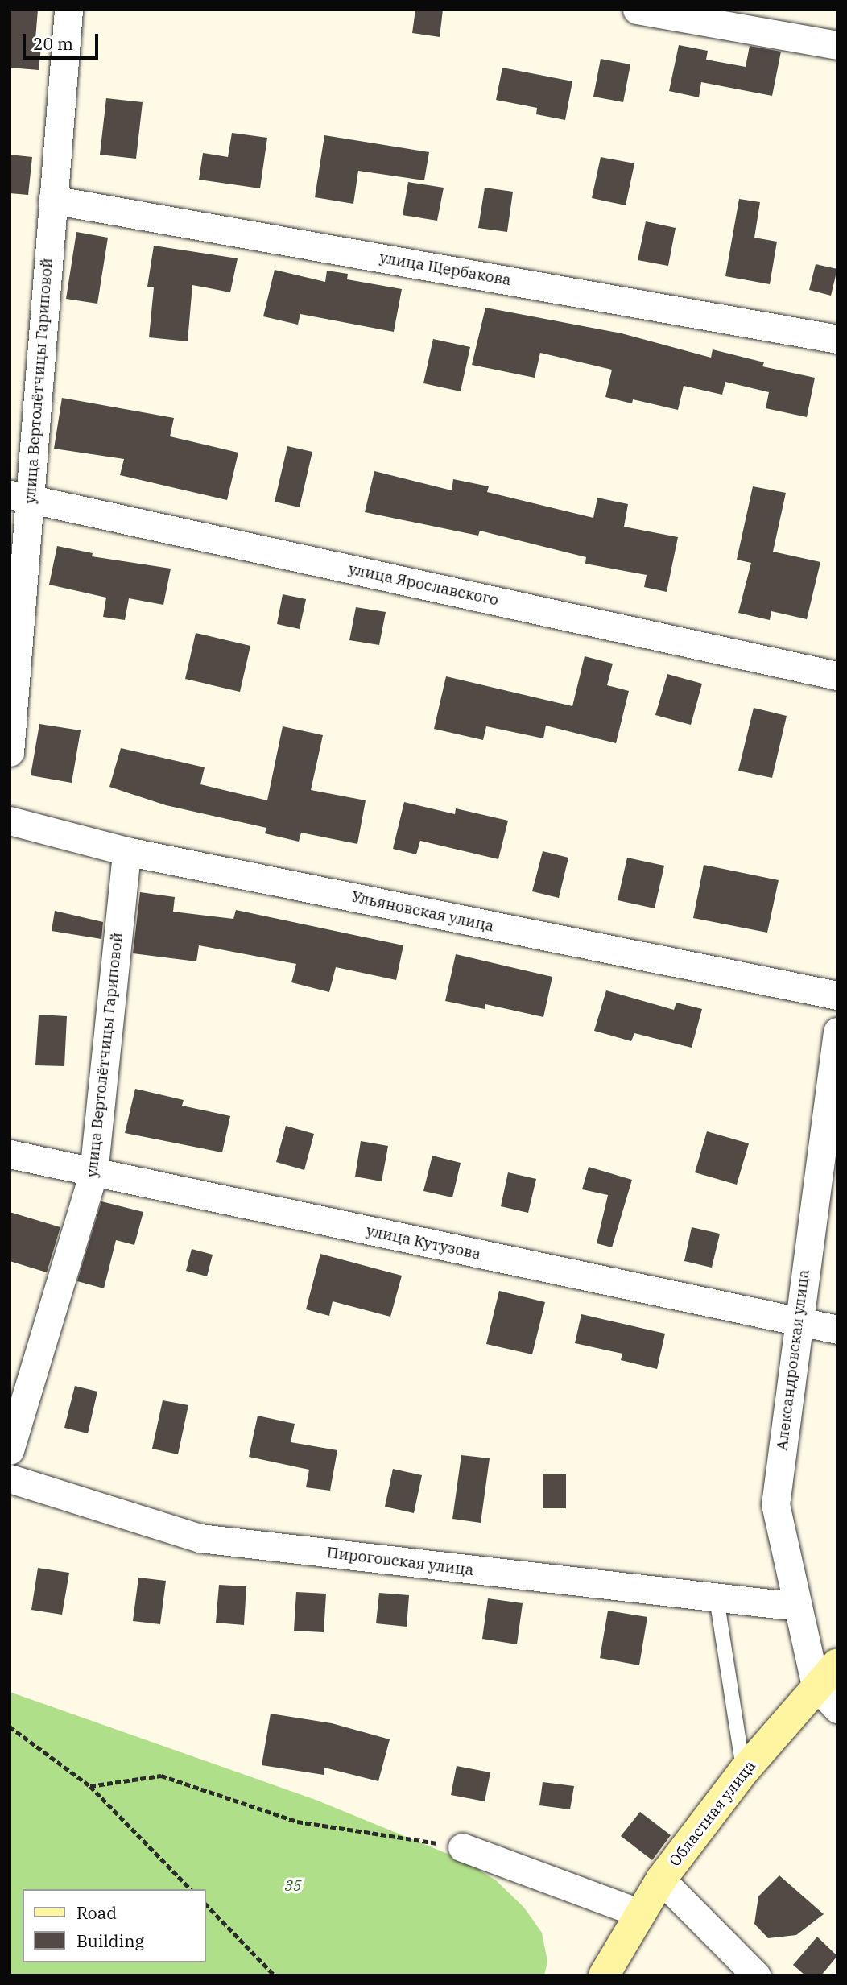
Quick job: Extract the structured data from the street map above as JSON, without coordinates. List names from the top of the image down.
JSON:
{
  "streets": {
    "main road": ["Областная улица"],
    "street": [
      "улица Щербакова",
      "улица Вертолётчицы Гариповой",
      "улица Ярославского",
      "Ульяновская улица",
      "улица Кутузова",
      "Александровская улица",
      "Пироговская улица"
    ]
  },
  "crossings": [
    ["улица Щербакова", "улица Вертолётчицы Гариповой"],
    ["улица Вертолётчицы Гариповой", "улица Ярославского"],
    ["улица Вертолётчицы Гариповой", "Ульяновская улица"],
    ["улица Вертолётчицы Гариповой", "улица Кутузова"],
    ["улица Кутузова", "Александровская улица"],
    ["Александровская улица", "Пироговская улица"],
    ["Александровская улица", "Областная улица"]
  ],
  "parks": ["35"],
  "legend": ["Road", "Building"],
  "scale_bar": "20 m"
}
